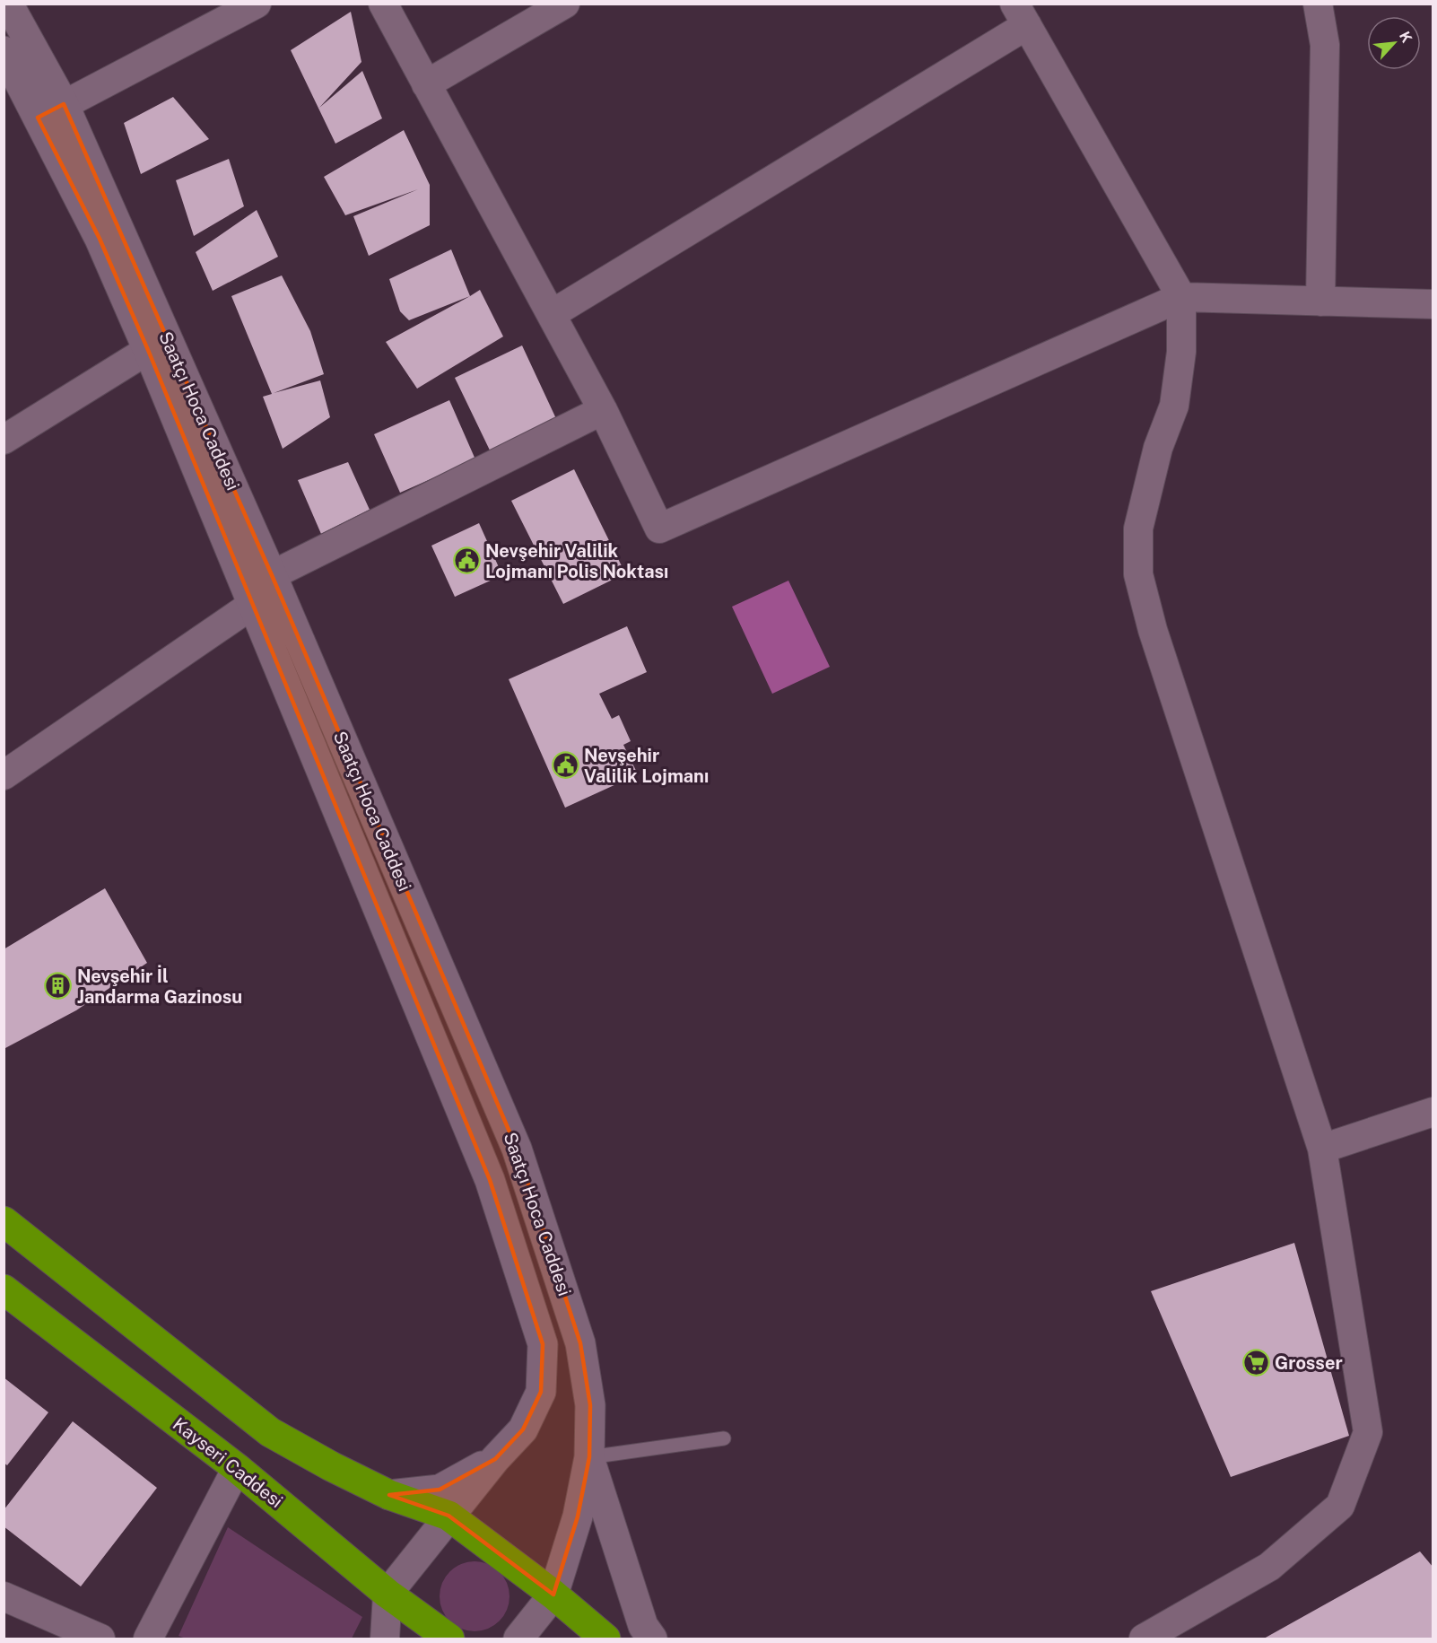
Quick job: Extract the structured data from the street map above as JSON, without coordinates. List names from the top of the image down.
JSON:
{
  "streets": {
    "highway": ["Kayseri Caddesi"],
    "street": ["Saatçı Hoca Caddesi"]
  },
  "crossings": [
    ["Saatçı Hoca Caddesi", "Kayseri Caddesi"]
  ],
  "places": {
    "public building": ["Nevşehir Valilik Lojmanı Polis Noktası", "Nevşehir Valilik Lojmanı"],
    "building": ["Nevşehir İl Jandarma Gazinosu"],
    "supermarket": ["Grosser"]
  },
  "north": "top right"
}
